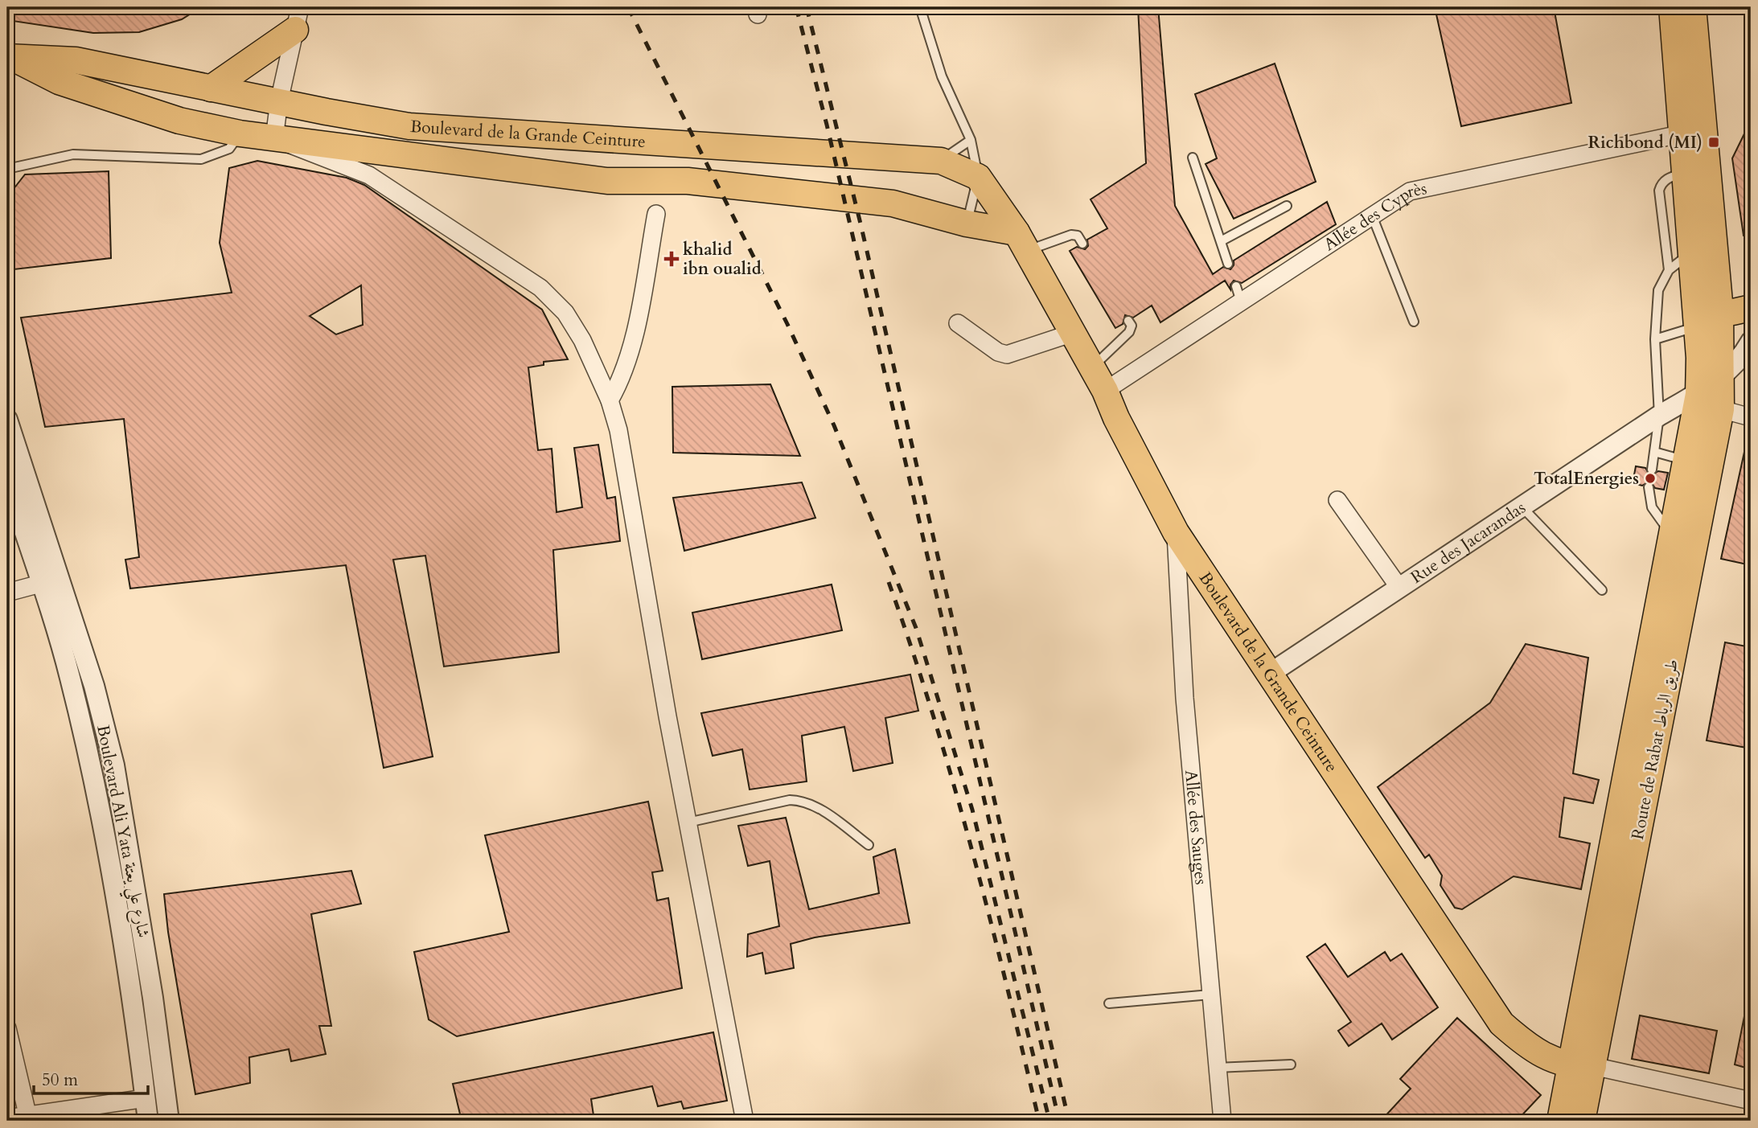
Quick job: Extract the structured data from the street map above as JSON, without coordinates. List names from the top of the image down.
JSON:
{
  "streets": {
    "main road": ["Boulevard de la Grande Ceinture", "Route de Rabat طريق الرباط"],
    "street": [
      "Allée des Cyprès",
      "Rue des Jacarandas",
      "Allée des Sauges",
      "Boulevard Ali Yata شارع علي يعتة"
    ]
  },
  "crossings": [
    ["Boulevard de la Grande Ceinture", "Allée des Cyprès"],
    ["Boulevard de la Grande Ceinture", "Rue des Jacarandas"],
    ["Boulevard de la Grande Ceinture", "Route de Rabat طريق الرباط"],
    ["Boulevard de la Grande Ceinture", "Allée des Sauges"],
    ["Allée des Cyprès", "Route de Rabat طريق الرباط"],
    ["Rue des Jacarandas", "Route de Rabat طريق الرباط"]
  ],
  "places": {
    "transit": ["Richbond (MI)"],
    "health": ["khalid ibn oualid"],
    "other": ["TotalEnergies"]
  },
  "scale_bar": "50 m"
}
